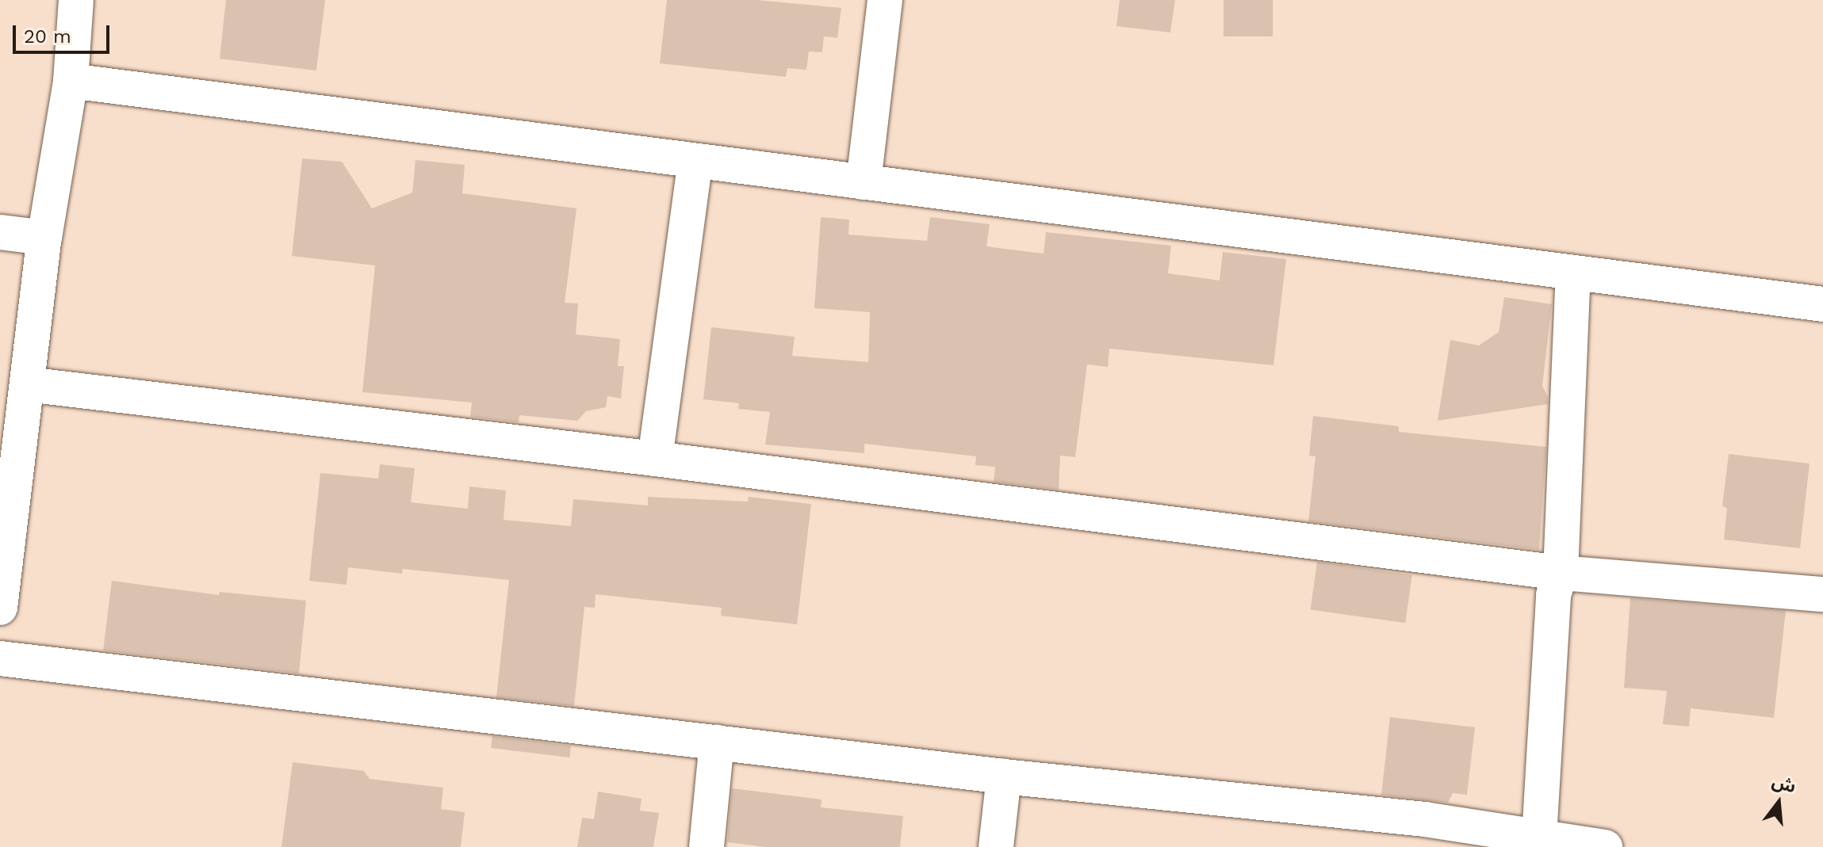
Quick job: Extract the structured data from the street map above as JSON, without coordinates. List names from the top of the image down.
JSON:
{
  "scale_bar": "20 m",
  "north": "top"
}
